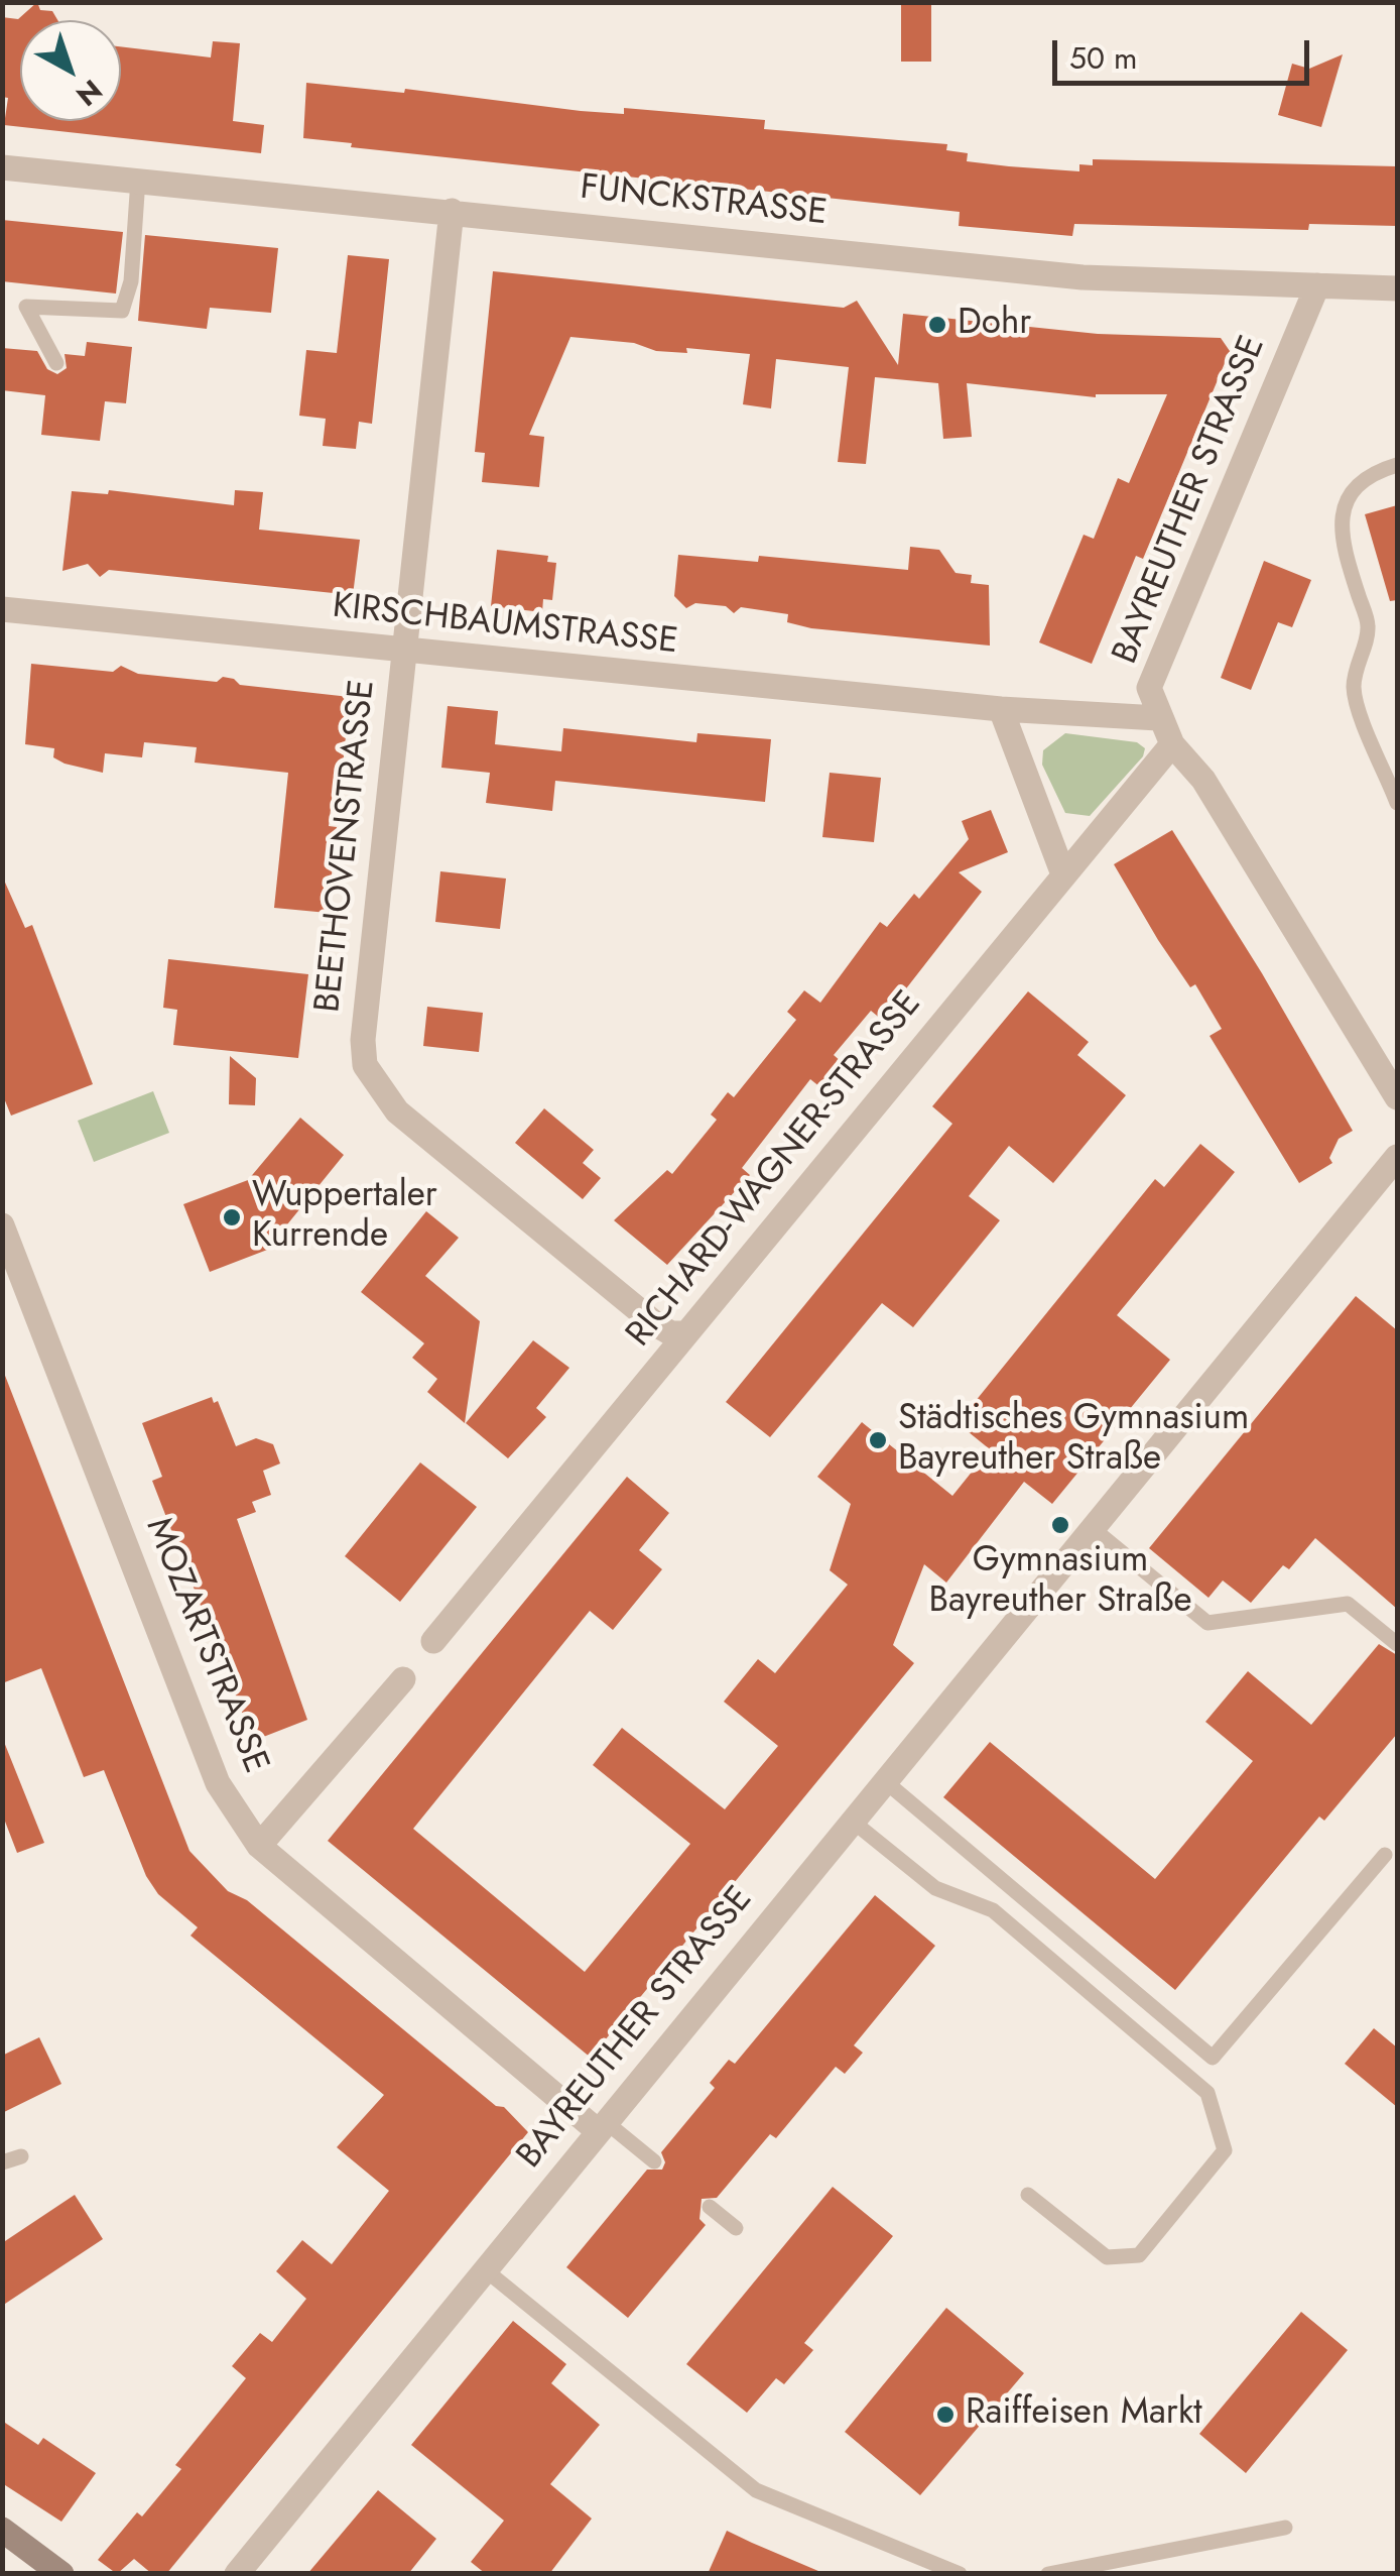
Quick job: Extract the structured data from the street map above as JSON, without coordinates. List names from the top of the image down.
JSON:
{
  "streets": {
    "street": [
      "FUNCKSTRASSE",
      "BAYREUTHER STRASSE",
      "KIRSCHBAUMSTRASSE",
      "BEETHOVENSTRASSE",
      "RICHARD-WAGNER-STRASSE",
      "MOZARTSTRASSE"
    ]
  },
  "crossings": [
    ["FUNCKSTRASSE", "BAYREUTHER STRASSE"],
    ["FUNCKSTRASSE", "BEETHOVENSTRASSE"],
    ["BAYREUTHER STRASSE", "KIRSCHBAUMSTRASSE"],
    ["BAYREUTHER STRASSE", "RICHARD-WAGNER-STRASSE"],
    ["BAYREUTHER STRASSE", "MOZARTSTRASSE"],
    ["KIRSCHBAUMSTRASSE", "BEETHOVENSTRASSE"],
    ["BEETHOVENSTRASSE", "RICHARD-WAGNER-STRASSE"]
  ],
  "places": [
    "Dohr",
    "Wuppertaler Kurrende",
    "Städtisches Gymnasium Bayreuther Straße",
    "Gymnasium Bayreuther Straße",
    "Raiffeisen Markt"
  ],
  "scale_bar": "50 m",
  "north": "bottom right"
}
